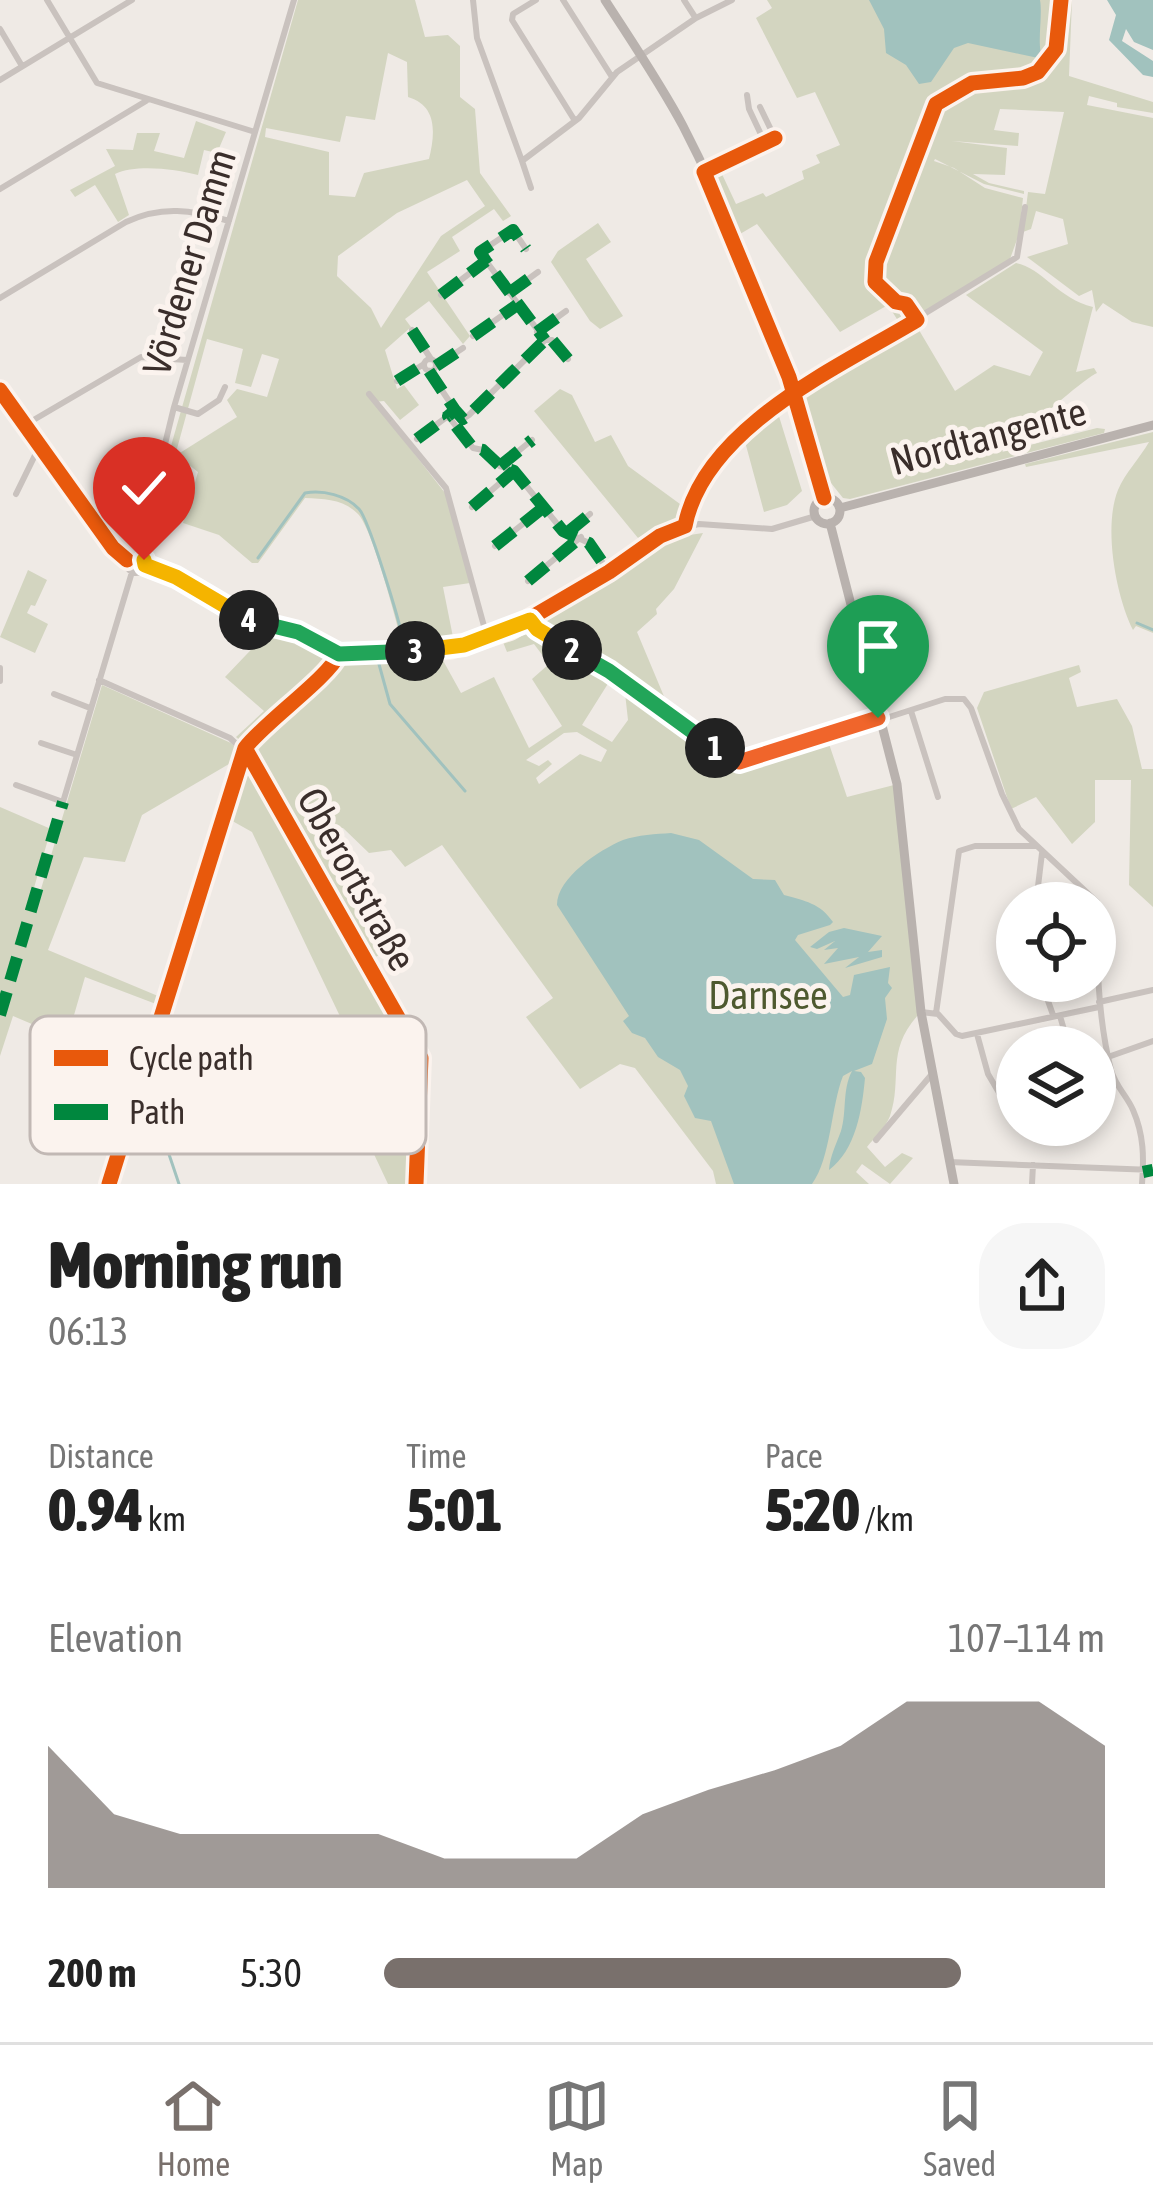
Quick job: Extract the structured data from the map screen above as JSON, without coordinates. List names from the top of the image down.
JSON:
{
  "streets": {
    "street": ["Vördener Damm", "Nordtangente", "Oberortstraße"]
  },
  "parks": ["Darnsee"],
  "legend": ["Cycle path", "Path"],
  "page": {
    "pins": [
      "4",
      "2",
      "3",
      "1"
    ],
    "heading": ["Morning run", "06:13"],
    "stats": [
      ["Distance", "0.94 km"],
      ["Time", "5:01"],
      ["Pace", "5:20 /km"]
    ],
    "chart": ["Elevation", "107–114 m"],
    "list": [
      {
        "name": "200 m",
        "note": "5:30"
      }
    ],
    "tabs": ["Home", "Map", "Saved"]
  }
}
